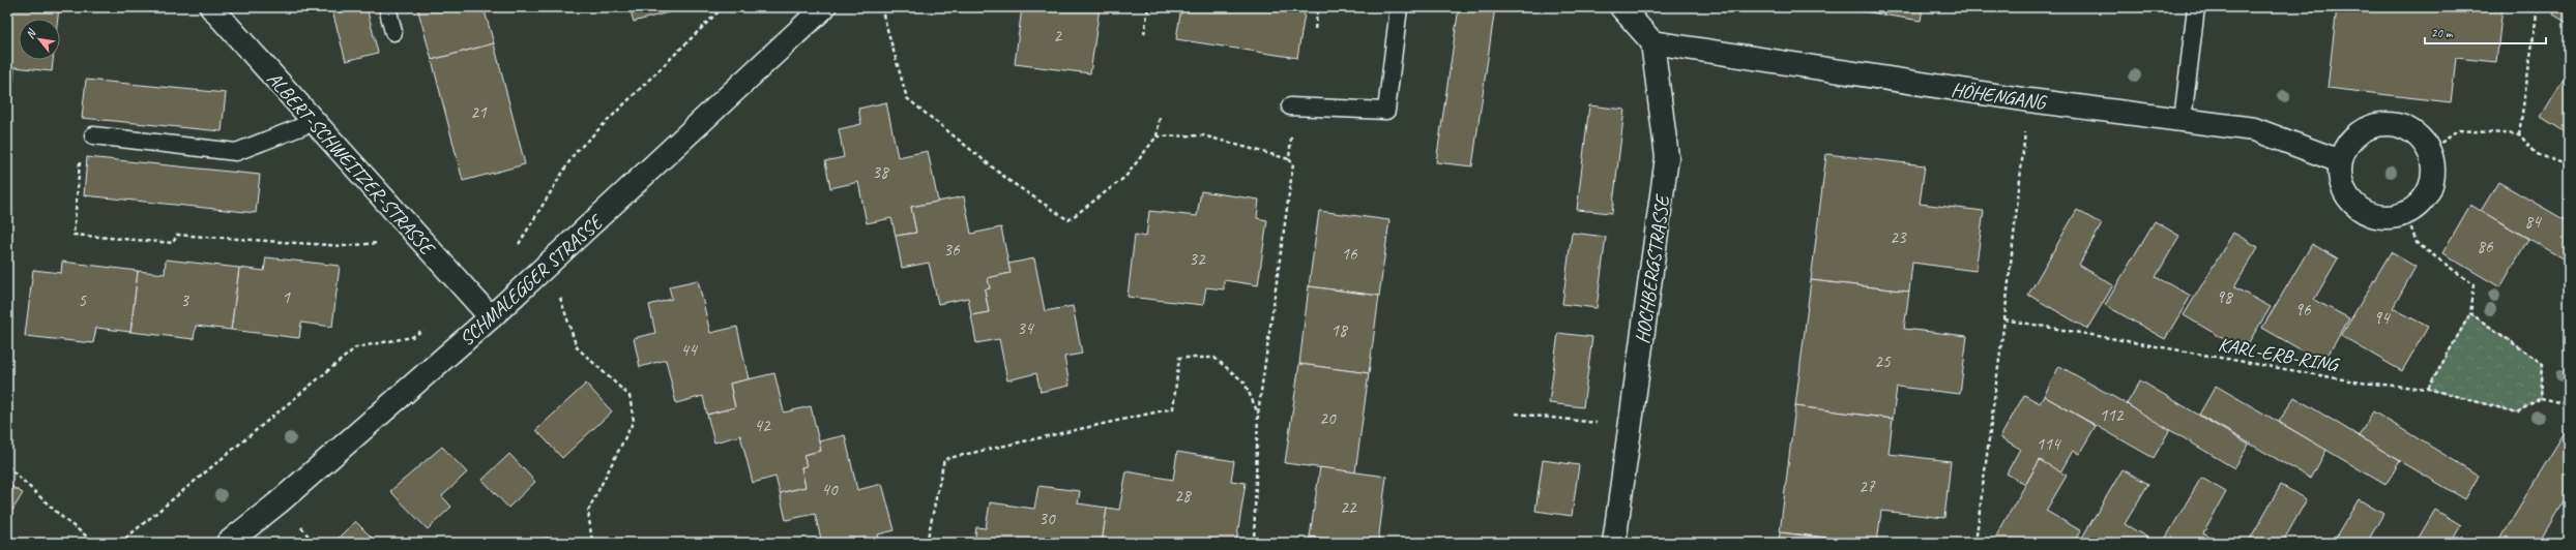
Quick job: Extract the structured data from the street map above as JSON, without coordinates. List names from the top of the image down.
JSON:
{
  "streets": {
    "street": [
      "HÖHENGANG",
      "ALBERT-SCHWEITZER-STRASSE",
      "HOCHBERGSTRASSE",
      "SCHMALEGGER STRASSE"
    ],
    "path": ["KARL-ERB-RING"]
  },
  "crossings": [
    ["HÖHENGANG", "HOCHBERGSTRASSE"],
    ["ALBERT-SCHWEITZER-STRASSE", "SCHMALEGGER STRASSE"]
  ],
  "house_numbers": [
    "2",
    "21",
    "38",
    "84",
    "23",
    "86",
    "36",
    "16",
    "32",
    "1",
    "98",
    "5",
    "3",
    "96",
    "94",
    "34",
    "18",
    "44",
    "25",
    "112",
    "20",
    "42",
    "114",
    "27",
    "40",
    "28",
    "22",
    "30"
  ],
  "scale_bar": "20 m",
  "north": "top left"
}
